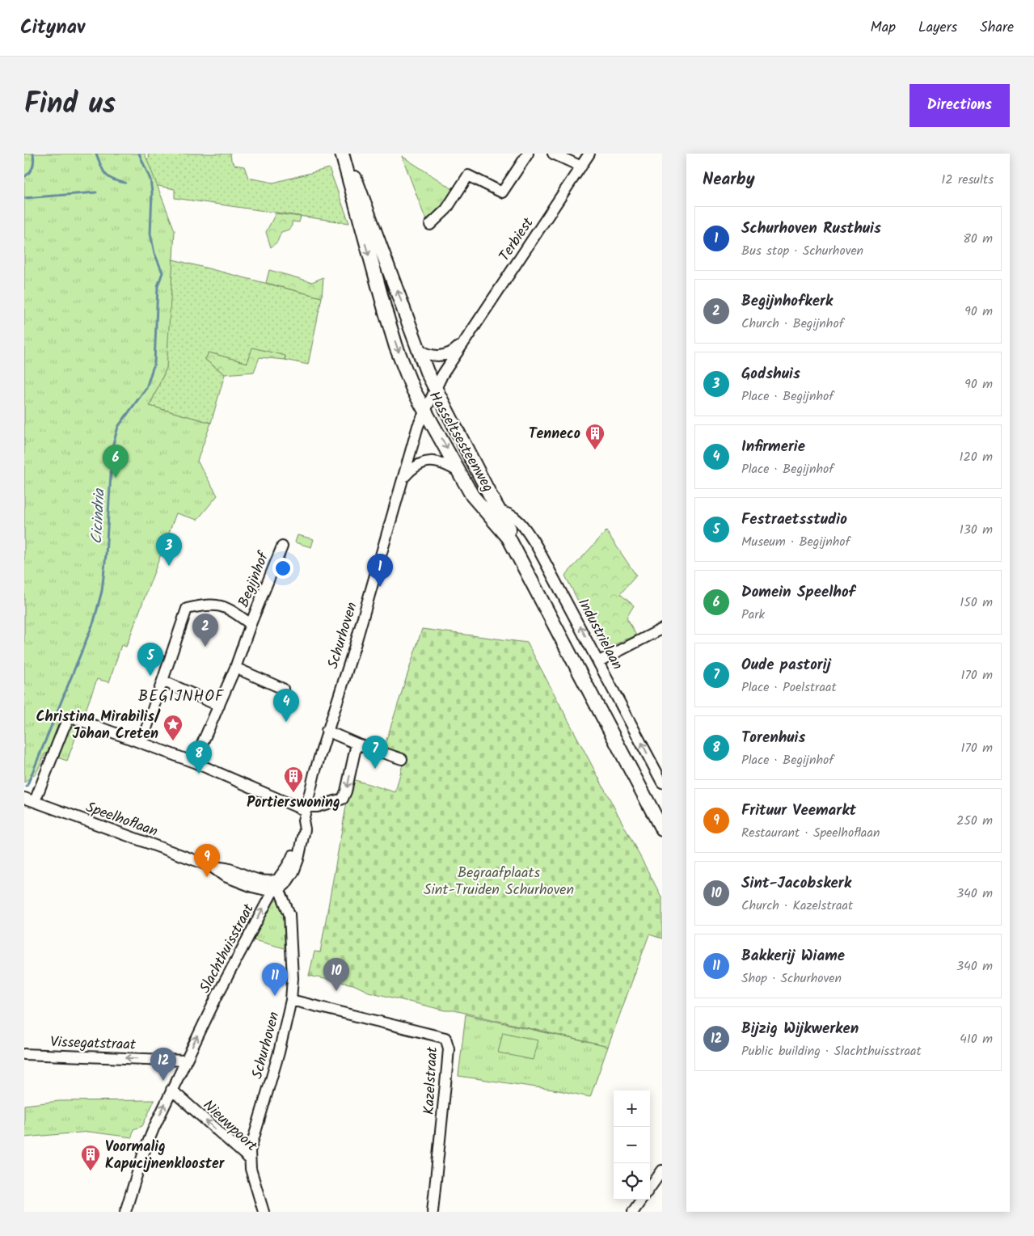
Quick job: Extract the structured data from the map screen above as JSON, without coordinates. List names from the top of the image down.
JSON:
{
  "streets": {
    "main road": ["Hasseltsesteenweg"],
    "street": [
      "Terbiest",
      "Begijnhof",
      "Industrielaan",
      "Schurhoven",
      "Speelhoflaan",
      "Slachthuisstraat",
      "Vissegatstraat",
      "Kazelstraat",
      "Nieuwpoort"
    ]
  },
  "crossings": [
    ["Terbiest", "Hasseltsesteenweg"],
    ["Terbiest", "Schurhoven"],
    ["Hasseltsesteenweg", "Industrielaan"],
    ["Hasseltsesteenweg", "Schurhoven"],
    ["Schurhoven", "Speelhoflaan"],
    ["Schurhoven", "Slachthuisstraat"],
    ["Schurhoven", "Kazelstraat"],
    ["Schurhoven", "Nieuwpoort"],
    ["Speelhoflaan", "Slachthuisstraat"],
    ["Slachthuisstraat", "Vissegatstraat"],
    ["Slachthuisstraat", "Nieuwpoort"]
  ],
  "one_way": [
    "Industrielaan",
    "Slachthuisstraat",
    "Vissegatstraat",
    "Nieuwpoort"
  ],
  "districts": ["BEGIJNHOF"],
  "water": ["Cicindria"],
  "parks": ["Begraafplaats Sint-Truiden Schurhoven"],
  "places": {
    "building": ["Tenneco", "Portierswoning", "Voormalig Kapucijnenklooster"],
    "place": ["Christina Mirabilis/ Johan Creten"]
  },
  "page": {
    "header": "Citynav",
    "nav": ["Map", "Layers", "Share"],
    "title": "Find us",
    "buttons": "Directions",
    "heading": ["Nearby", "12 results"],
    "list": [
      {
        "mark": "1",
        "name": "Schurhoven Rusthuis",
        "note": "Bus stop · Schurhoven",
        "value": "80 m"
      },
      {
        "mark": "2",
        "name": "Begijnhofkerk",
        "note": "Church · Begijnhof",
        "value": "90 m"
      },
      {
        "mark": "3",
        "name": "Godshuis",
        "note": "Place · Begijnhof",
        "value": "90 m"
      },
      {
        "mark": "4",
        "name": "Infirmerie",
        "note": "Place · Begijnhof",
        "value": "120 m"
      },
      {
        "mark": "5",
        "name": "Festraetsstudio",
        "note": "Museum · Begijnhof",
        "value": "130 m"
      },
      {
        "mark": "6",
        "name": "Domein Speelhof",
        "note": "Park",
        "value": "150 m"
      },
      {
        "mark": "7",
        "name": "Oude pastorij",
        "note": "Place · Poelstraat",
        "value": "170 m"
      },
      {
        "mark": "8",
        "name": "Torenhuis",
        "note": "Place · Begijnhof",
        "value": "170 m"
      },
      {
        "mark": "9",
        "name": "Frituur Veemarkt",
        "note": "Restaurant · Speelhoflaan",
        "value": "250 m"
      },
      {
        "mark": "10",
        "name": "Sint-Jacobskerk",
        "note": "Church · Kazelstraat",
        "value": "340 m"
      },
      {
        "mark": "11",
        "name": "Bakkerij Wiame",
        "note": "Shop · Schurhoven",
        "value": "340 m"
      },
      {
        "mark": "12",
        "name": "Bijzig Wijkwerken",
        "note": "Public building · Slachthuisstraat",
        "value": "410 m"
      }
    ],
    "pins": [
      "6",
      "3",
      "1",
      "2",
      "5",
      "4",
      "7",
      "8",
      "9",
      "10",
      "11",
      "12"
    ],
    "map_buttons": ["+", "−"]
  }
}
